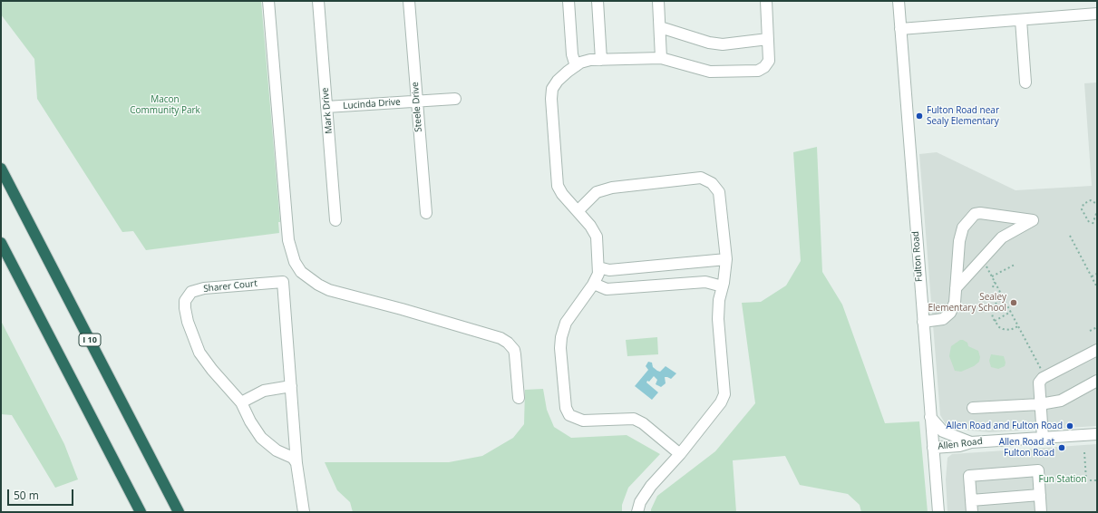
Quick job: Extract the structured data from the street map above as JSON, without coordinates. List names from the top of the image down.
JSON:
{
  "streets": {
    "highway": ["I 10"],
    "street": [
      "Lucinda Drive",
      "Steele Drive",
      "Mark Drive",
      "Fulton Road",
      "Sharer Court",
      "Allen Road"
    ]
  },
  "crossings": [
    ["Lucinda Drive", "Steele Drive"],
    ["Lucinda Drive", "Mark Drive"],
    ["Fulton Road", "Allen Road"]
  ],
  "parks": ["Macon Community Park", "Fun Station"],
  "places": [
    "Fulton Road near Sealy Elementary",
    "Sealey Elementary School",
    "Allen Road and Fulton Road",
    "Allen Road at Fulton Road"
  ],
  "scale_bar": "50 m"
}
